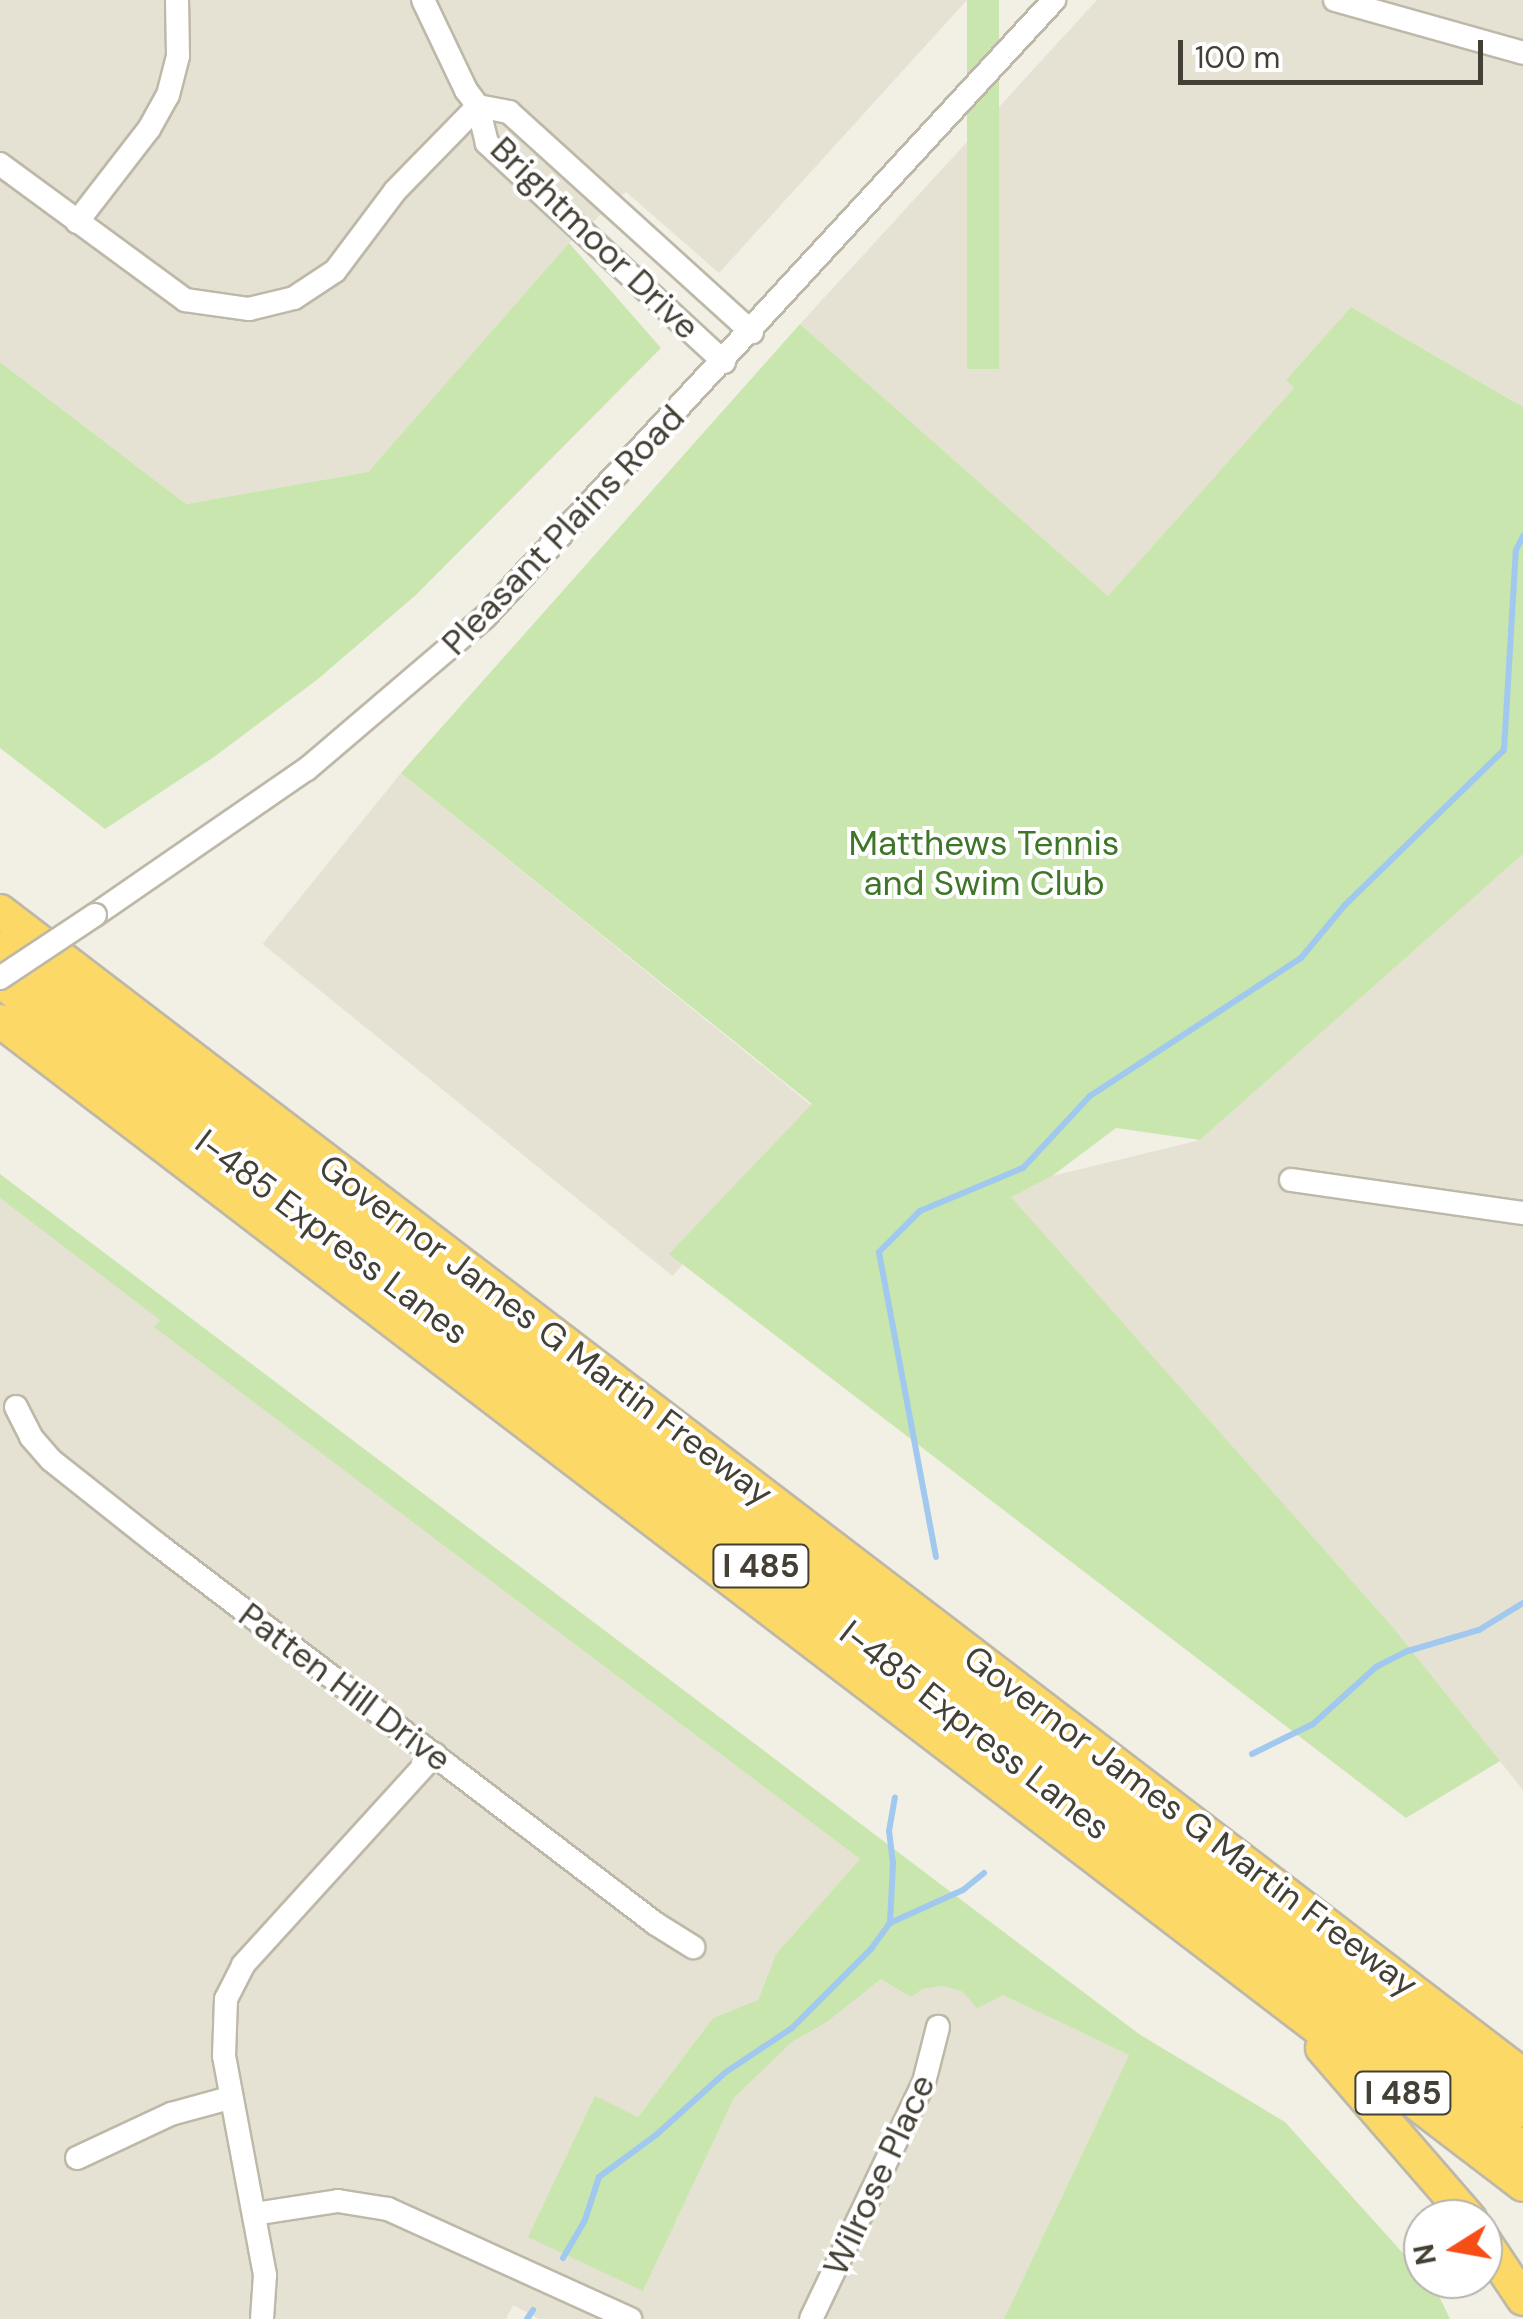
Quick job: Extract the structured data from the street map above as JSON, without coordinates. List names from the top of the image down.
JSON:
{
  "streets": {
    "highway": ["I-485 Express Lanes", "Governor James G Martin Freeway", "I 485"],
    "street": [
      "Brightmoor Drive",
      "Pleasant Plains Road",
      "Patten Hill Drive",
      "Wilrose Place"
    ]
  },
  "crossings": [
    ["Brightmoor Drive", "Pleasant Plains Road"],
    ["Pleasant Plains Road", "I-485 Express Lanes"]
  ],
  "parks": ["Matthews Tennis and Swim Club"],
  "scale_bar": "100 m",
  "north": "left"
}
